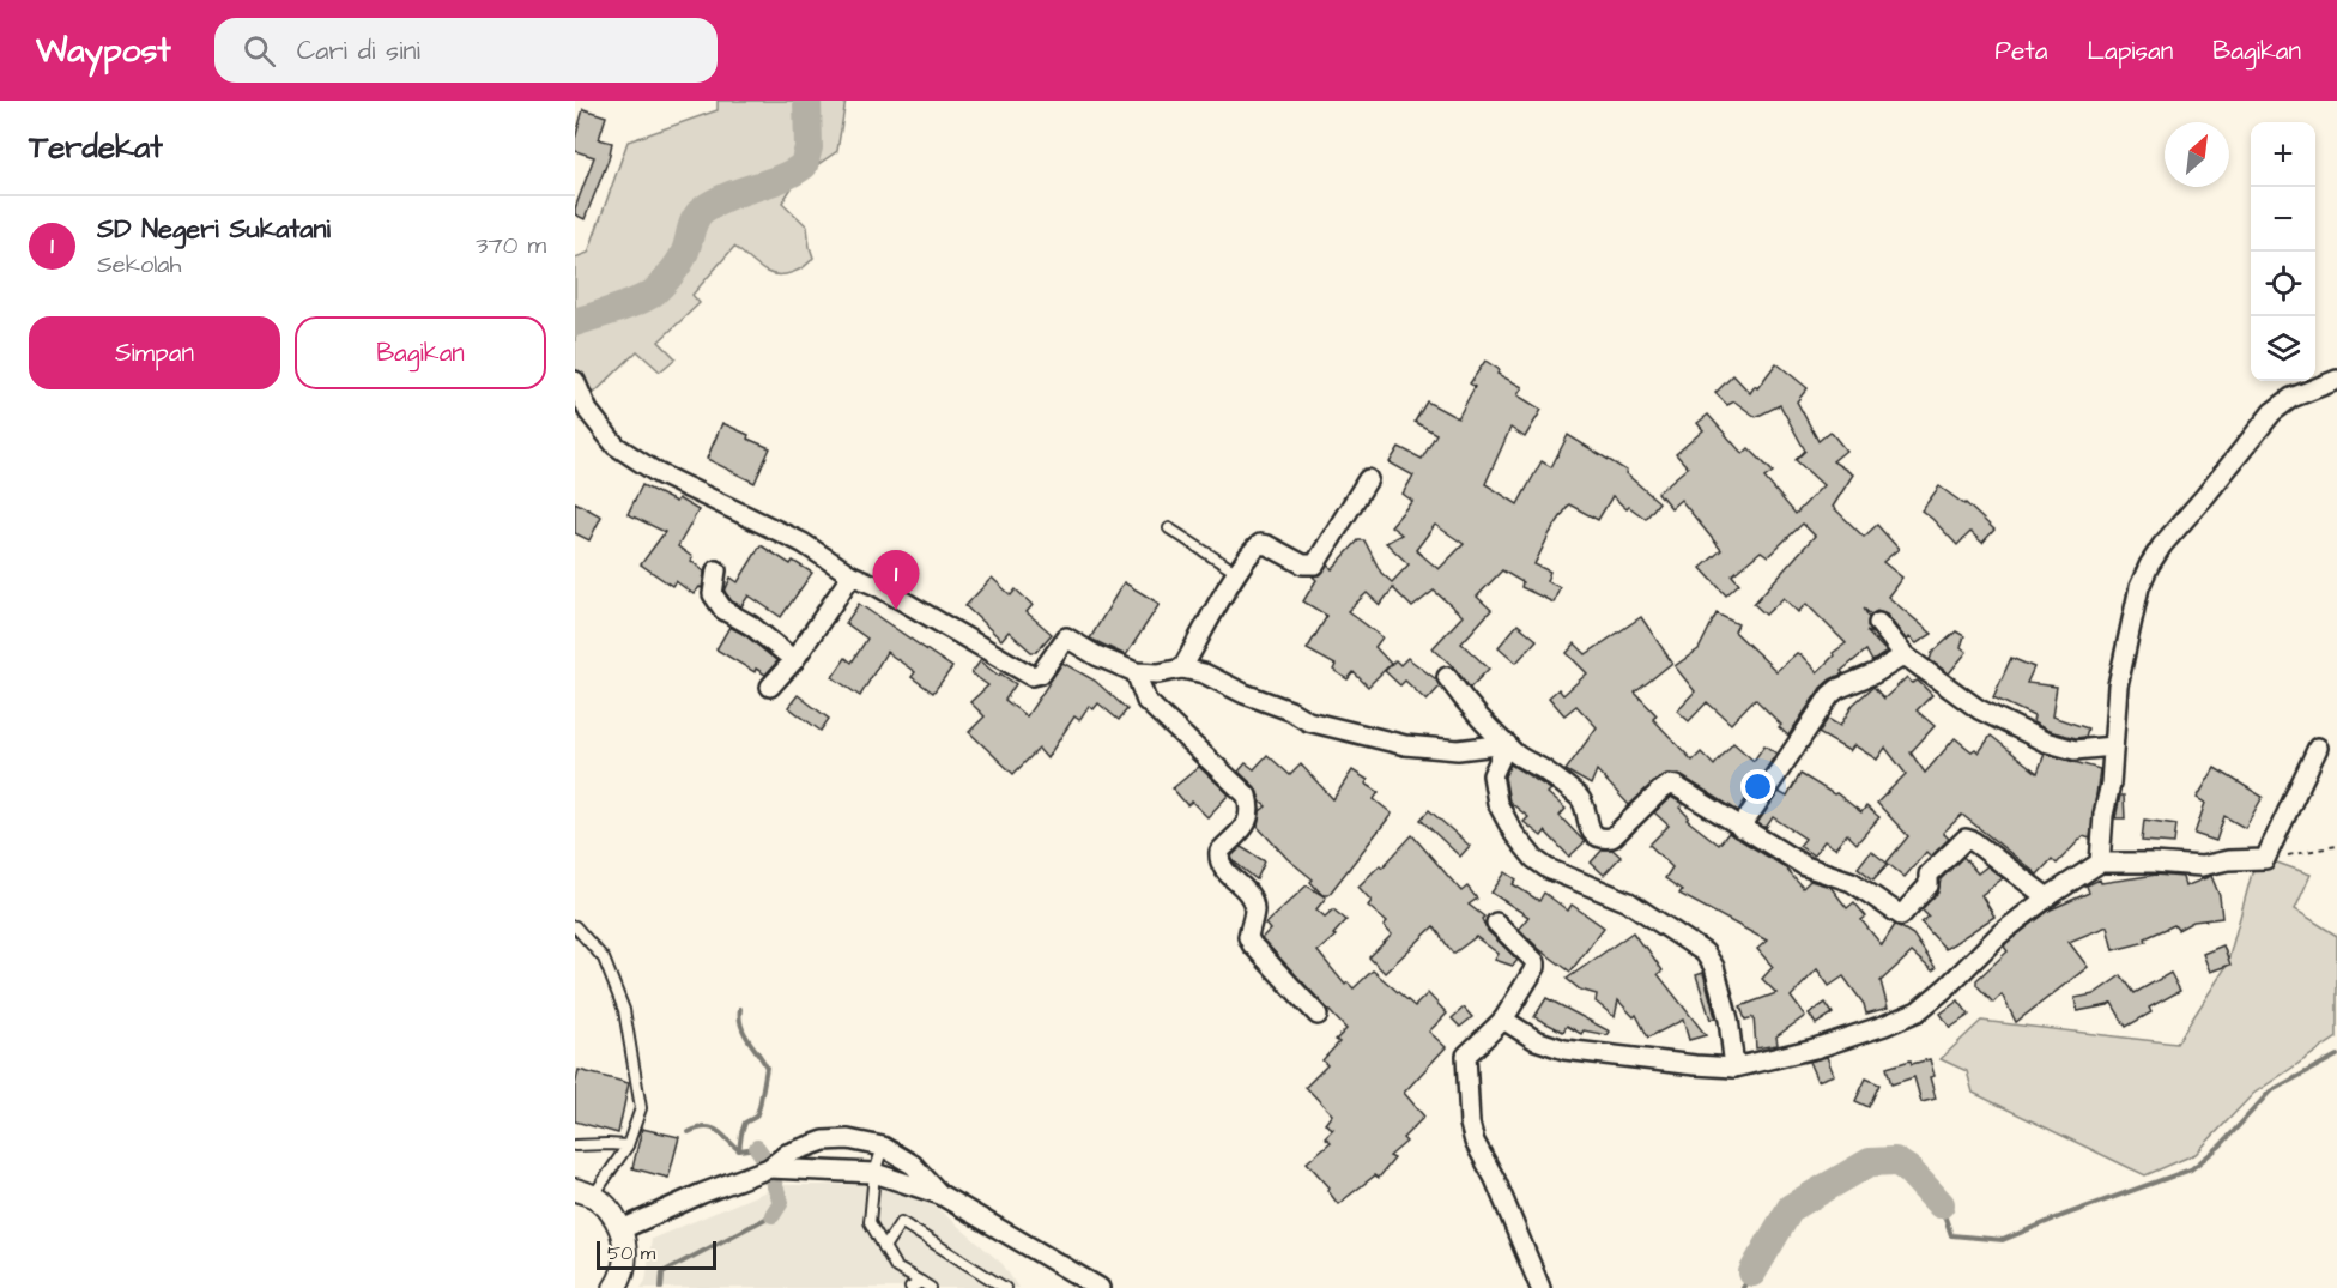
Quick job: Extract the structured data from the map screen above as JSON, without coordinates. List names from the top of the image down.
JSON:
{
  "scale_bar": "50 m",
  "north": "top right",
  "page": {
    "header": "Waypost",
    "search": "Cari di sini",
    "nav": ["Peta", "Lapisan", "Bagikan"],
    "heading": "Terdekat",
    "map_buttons": ["+", "−"],
    "list": [
      {
        "mark": "1",
        "name": "SD Negeri Sukatani",
        "note": "Sekolah",
        "value": "370 m"
      }
    ],
    "buttons": ["Simpan", "Bagikan"],
    "pins": "1",
    "scale": "50 m"
  }
}
